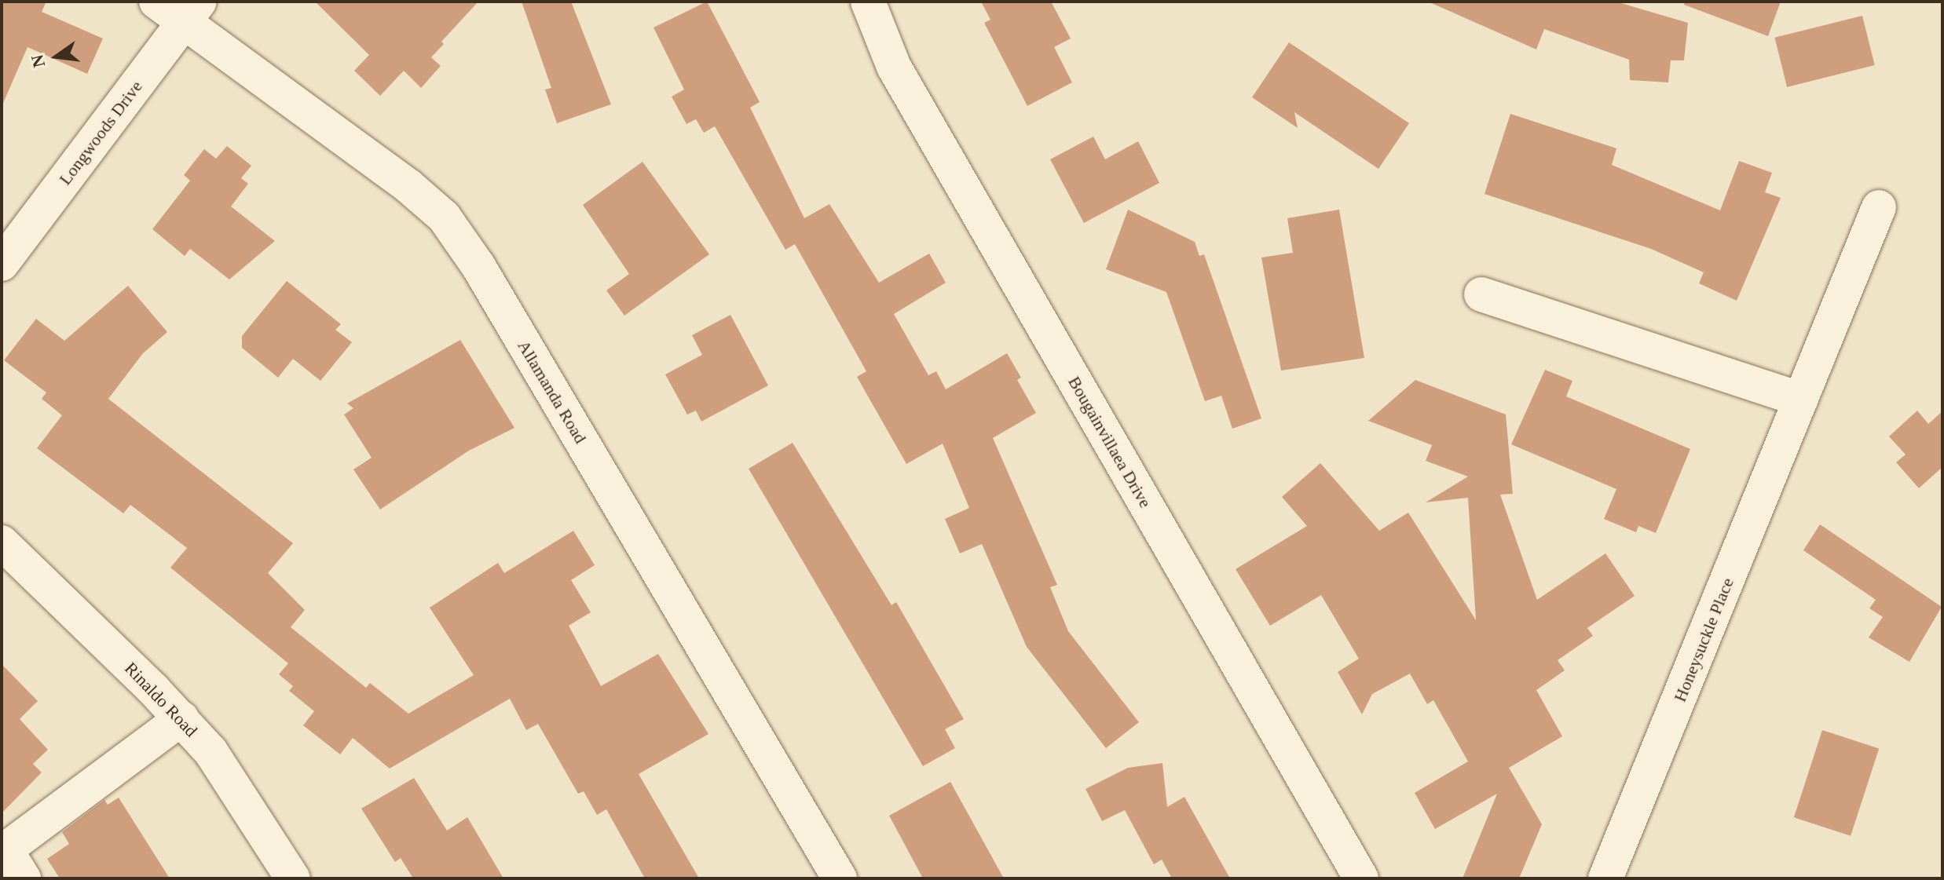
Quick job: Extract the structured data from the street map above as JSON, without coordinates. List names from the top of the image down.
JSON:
{
  "streets": {
    "street": [
      "Longwoods Drive",
      "Allamanda Road",
      "Bougainvillaea Drive",
      "Honeysuckle Place",
      "Rinaldo Road"
    ]
  },
  "crossings": [
    ["Longwoods Drive", "Allamanda Road"]
  ],
  "north": "left"
}
